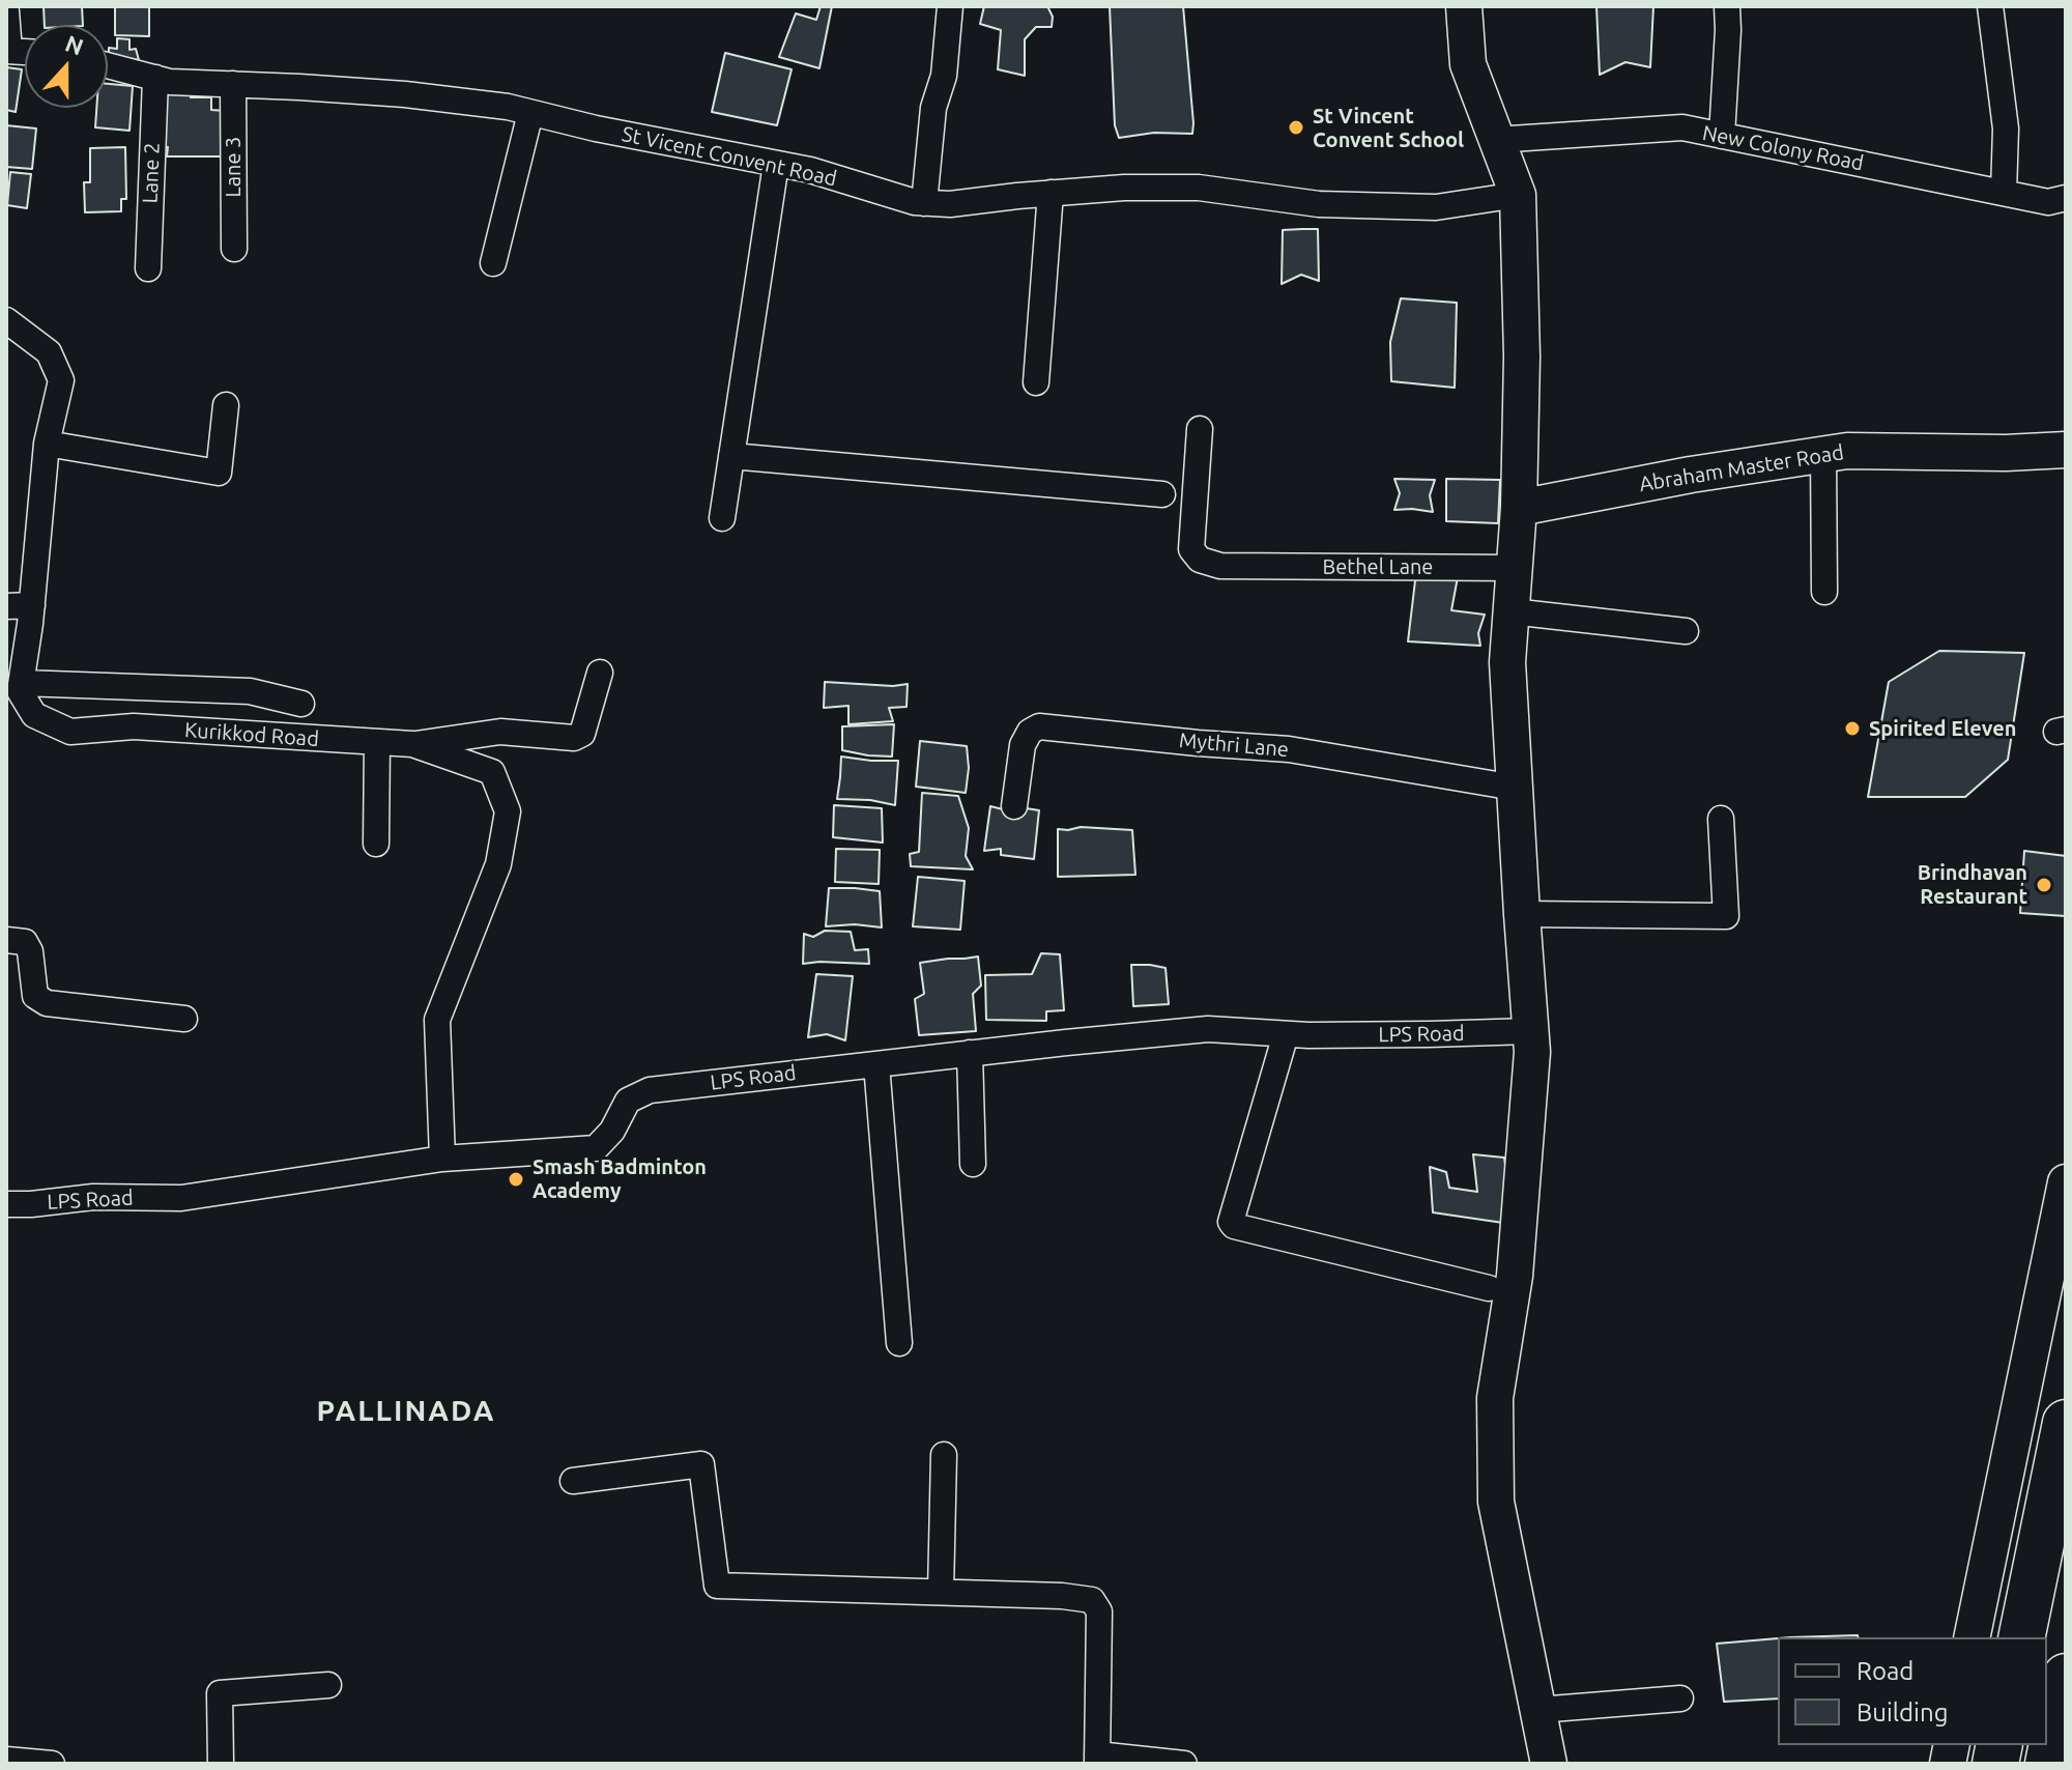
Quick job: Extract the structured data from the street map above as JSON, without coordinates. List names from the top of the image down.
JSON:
{
  "streets": {
    "street": [
      "New Colony Road",
      "St Vicent Convent Road",
      "Lane 3",
      "Lane 2",
      "Abraham Master Road",
      "Bethel Lane",
      "Kurikkod Road",
      "Mythri Lane",
      "LPS Road"
    ]
  },
  "crossings": [
    ["St Vicent Convent Road", "Lane 3"],
    ["St Vicent Convent Road", "Lane 2"],
    ["Kurikkod Road", "LPS Road"]
  ],
  "districts": ["PALLINADA"],
  "places": [
    "St Vincent Convent School",
    "Spirited Eleven",
    "Brindhavan Restaurant",
    "Smash Badminton Academy"
  ],
  "legend": ["Road", "Building"],
  "north": "top"
}
